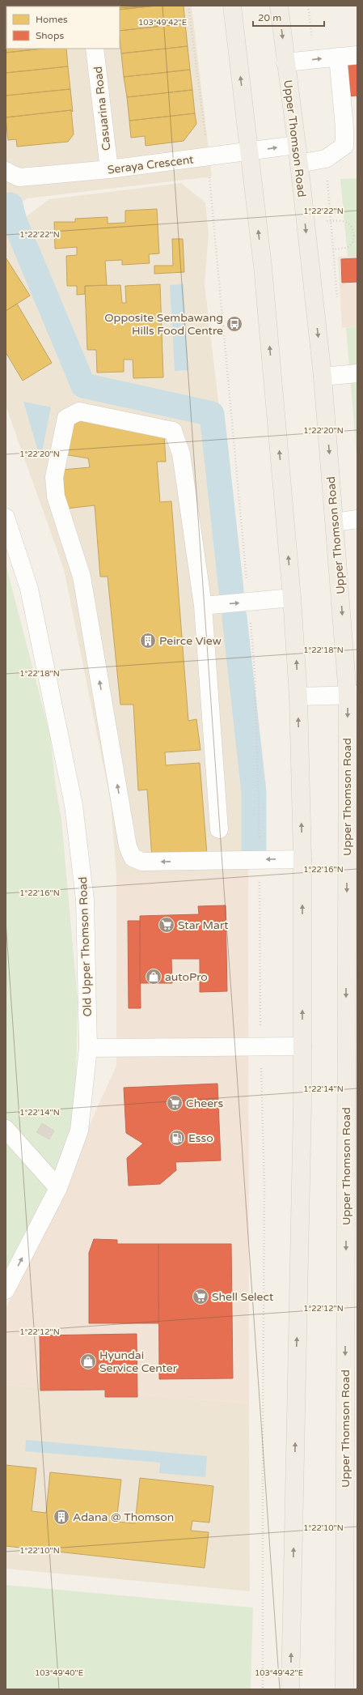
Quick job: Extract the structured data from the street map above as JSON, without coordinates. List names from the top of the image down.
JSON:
{
  "streets": {
    "main road": ["Upper Thomson Road"],
    "street": ["Casuarina Road", "Seraya Crescent", "Old Upper Thomson Road"]
  },
  "crossings": [
    ["Casuarina Road", "Seraya Crescent"],
    ["Upper Thomson Road", "Seraya Crescent"]
  ],
  "places": {
    "bus stop": ["Opposite Sembawang Hills Food Centre"],
    "building": ["Peirce View", "Adana @ Thomson"],
    "supermarket": ["Star Mart", "Cheers", "Shell Select"],
    "shop": ["autoPro", "Hyundai Service Center"],
    "fuel station": ["Esso"]
  },
  "legend": ["Homes", "Shops"],
  "scale_bar": "20 m",
  "coordinates": [
    "103°49'42\"E",
    "1°22'22\"N",
    "1°22'20\"N",
    "1°22'18\"N",
    "1°22'16\"N",
    "1°22'14\"N",
    "1°22'12\"N",
    "1°22'10\"N",
    "103°49'40\"E"
  ]
}
